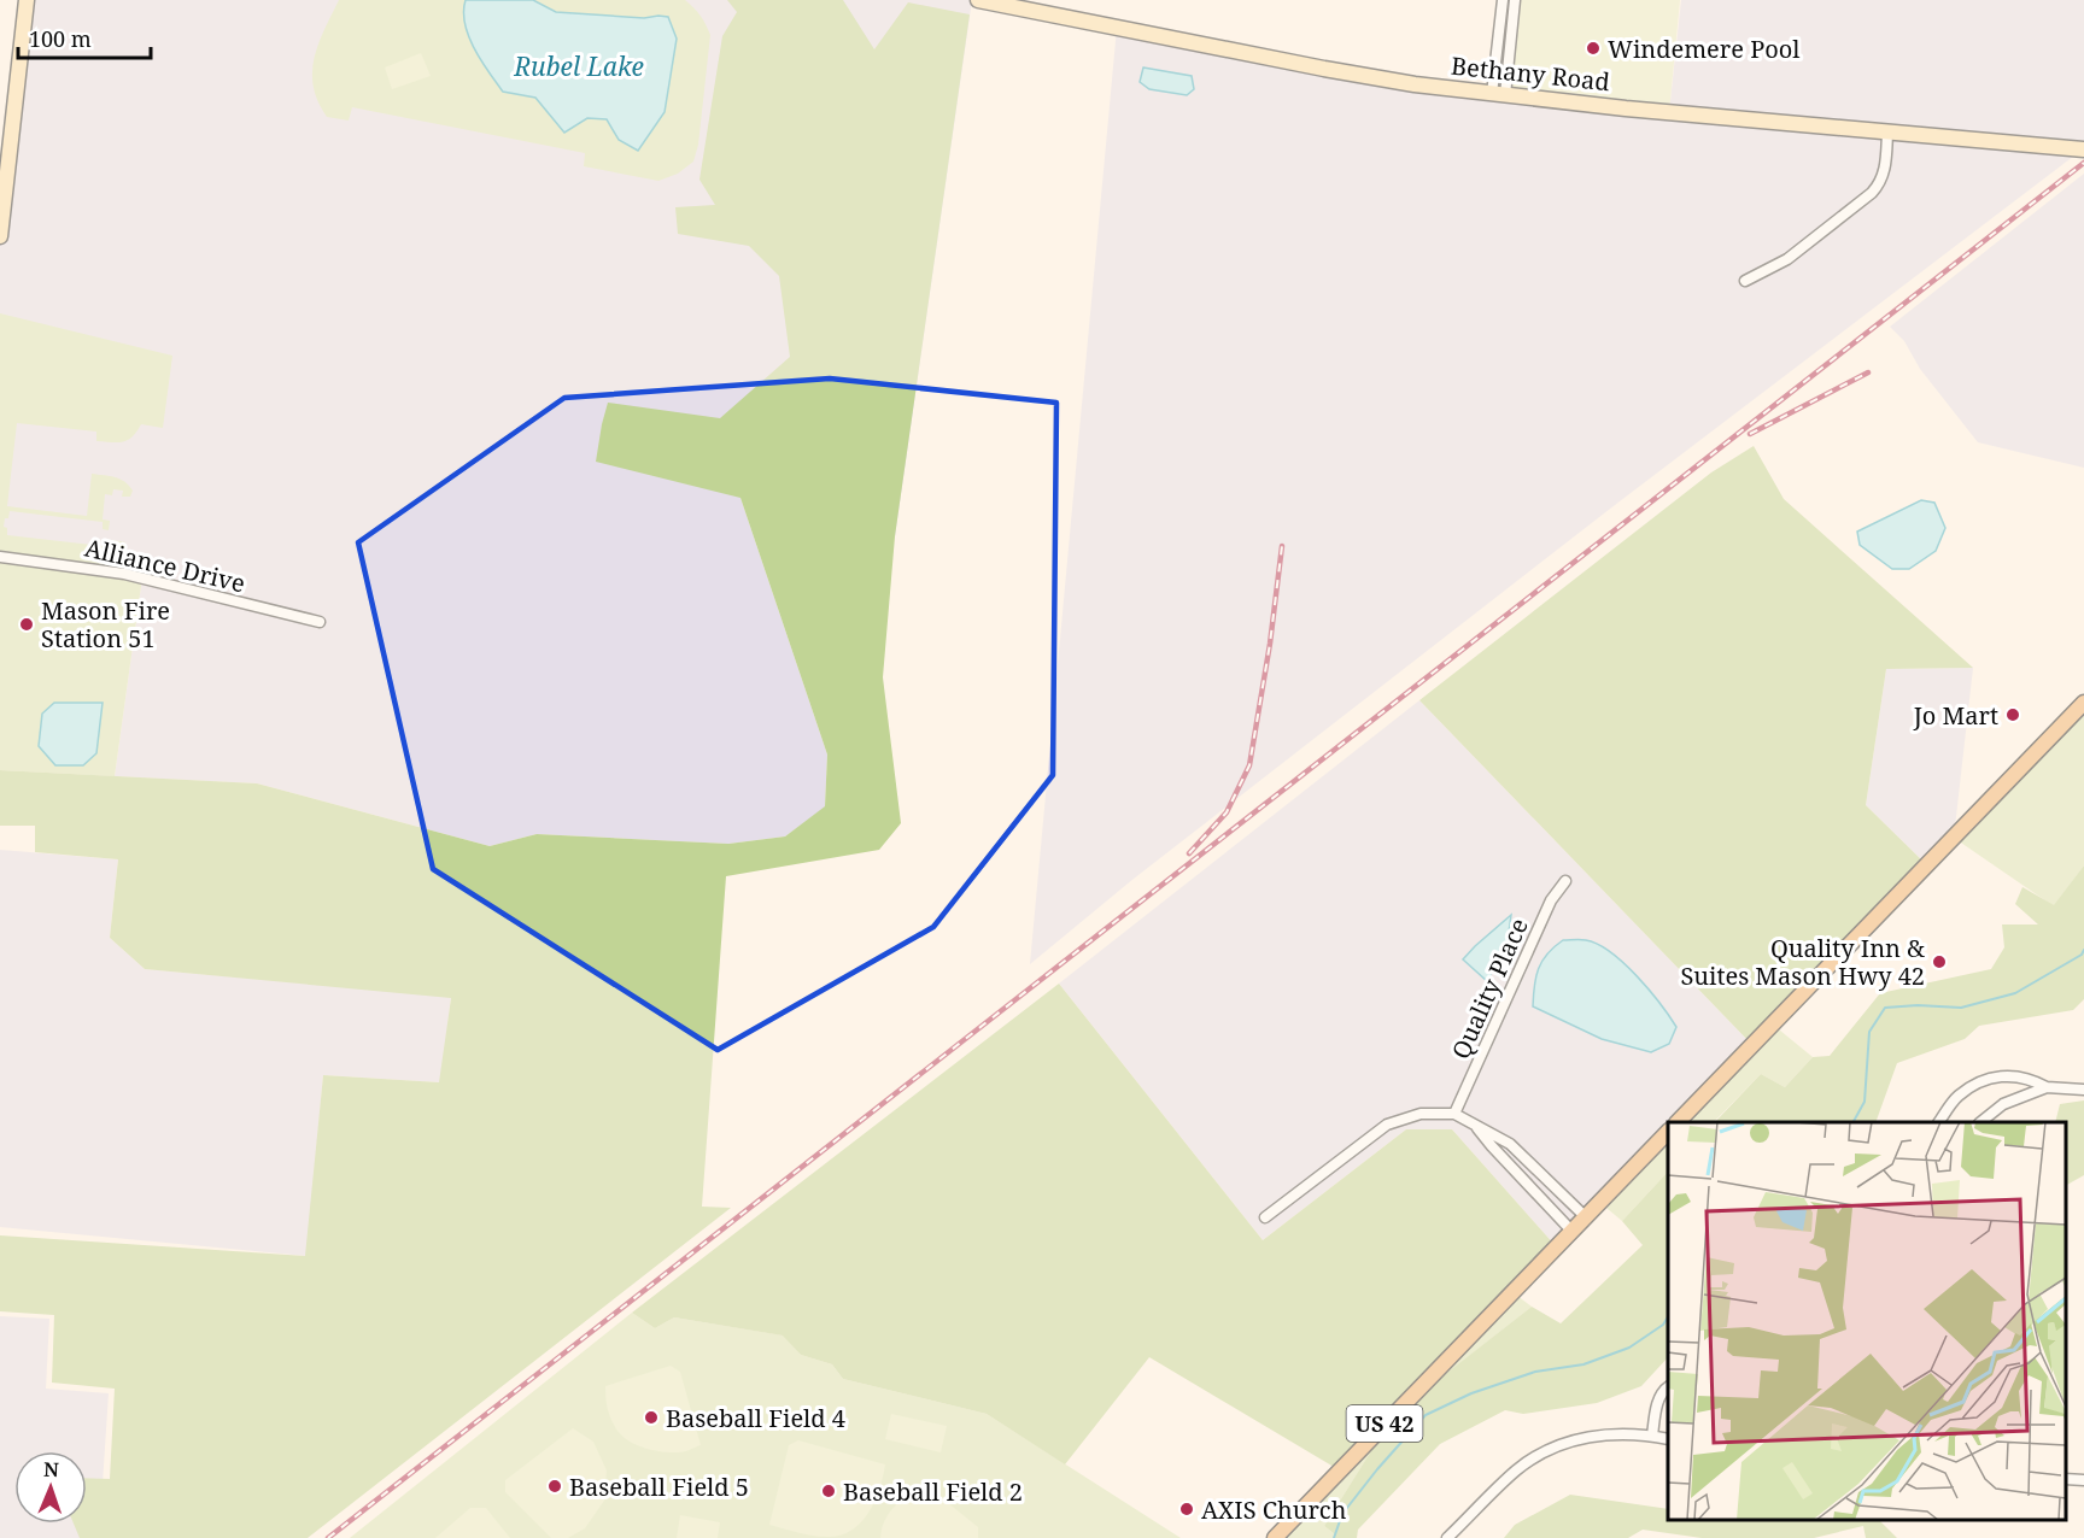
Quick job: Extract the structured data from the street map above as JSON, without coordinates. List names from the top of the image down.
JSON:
{
  "streets": {
    "main road": ["Bethany Road", "US 42"],
    "street": ["Alliance Drive", "Quality Place"]
  },
  "water": ["Rubel Lake"],
  "places": [
    "Windemere Pool",
    "Mason Fire Station 51",
    "Jo Mart",
    "Quality Inn & Suites Mason Hwy 42",
    "Baseball Field 4",
    "Baseball Field 5",
    "Baseball Field 2",
    "AXIS Church"
  ],
  "scale_bar": "100 m",
  "north": "top"
}
